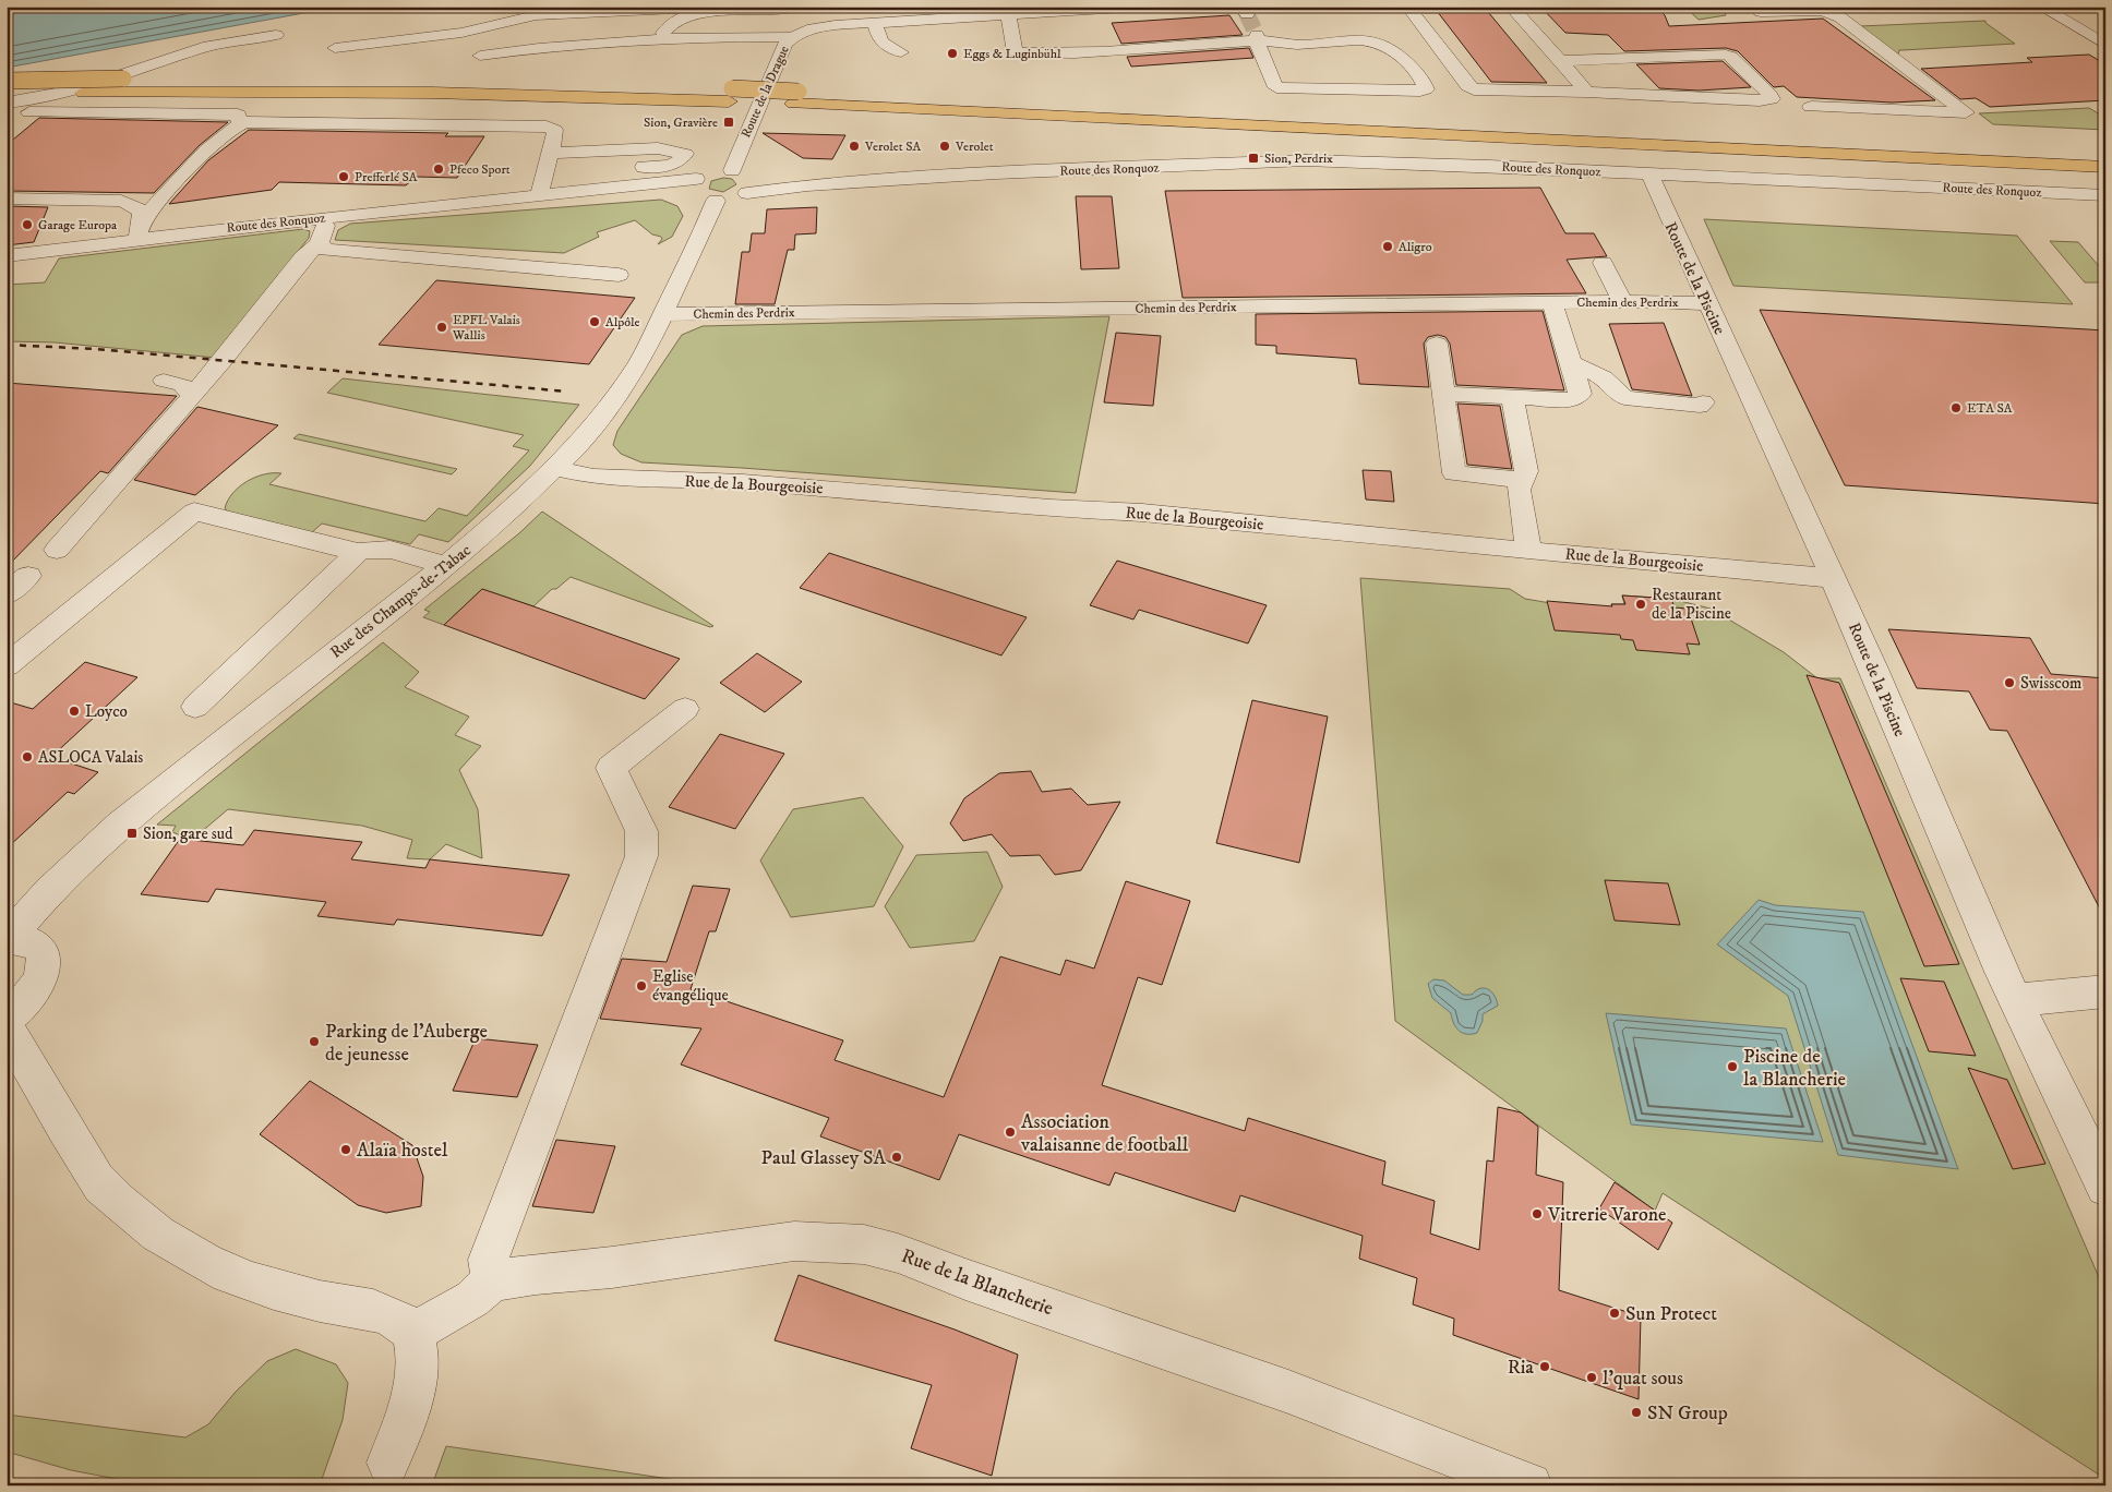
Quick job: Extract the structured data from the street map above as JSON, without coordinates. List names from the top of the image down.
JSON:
{
  "streets": {
    "street": [
      "Route de la Drague",
      "Route des Ronquoz",
      "Route de la Piscine",
      "Chemin des Perdrix",
      "Rue de la Bourgeoisie",
      "Rue des Champs-de-Tabac",
      "Rue de la Blancherie"
    ]
  },
  "crossings": [
    ["Route des Ronquoz", "Route de la Piscine"],
    ["Route des Ronquoz", "Rue des Champs-de-Tabac"],
    ["Route de la Piscine", "Chemin des Perdrix"],
    ["Route de la Piscine", "Rue de la Bourgeoisie"],
    ["Chemin des Perdrix", "Rue des Champs-de-Tabac"],
    ["Rue de la Bourgeoisie", "Rue des Champs-de-Tabac"]
  ],
  "places": {
    "other": [
      "Eggs & Luginbühl",
      "Verolet SA",
      "Verolet",
      "Pfeco Sport",
      "Prefferlé SA",
      "Garage Europa",
      "Aligro",
      "Alpôle",
      "EPFL Valais Wallis",
      "ETA SA",
      "Restaurant de la Piscine",
      "Swisscom",
      "Loyco",
      "ASLOCA Valais",
      "Eglise évangélique",
      "Parking de l'Auberge de jeunesse",
      "Piscine de la Blancherie",
      "Association valaisanne de football",
      "Alaïa hostel",
      "Paul Glassey SA",
      "Vitrerie Varone",
      "Sun Protect",
      "Ria",
      "l'quat sous",
      "SN Group"
    ],
    "transit": ["Sion, Gravière", "Sion, Perdrix", "Sion, gare sud"]
  }
}
